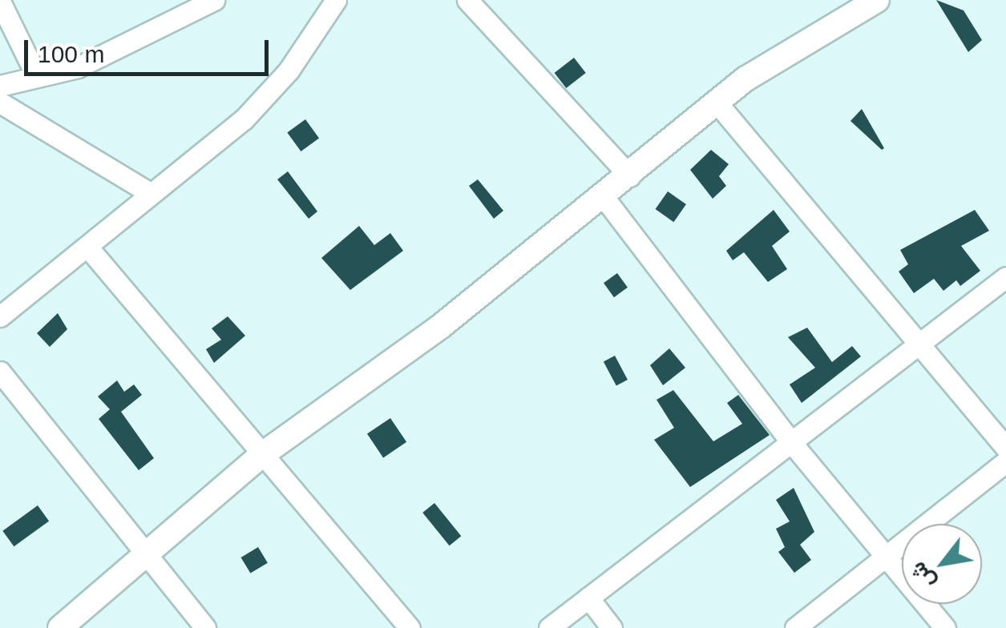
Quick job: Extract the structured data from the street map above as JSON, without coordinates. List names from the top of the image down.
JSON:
{
  "scale_bar": "100 m",
  "north": "bottom left"
}
